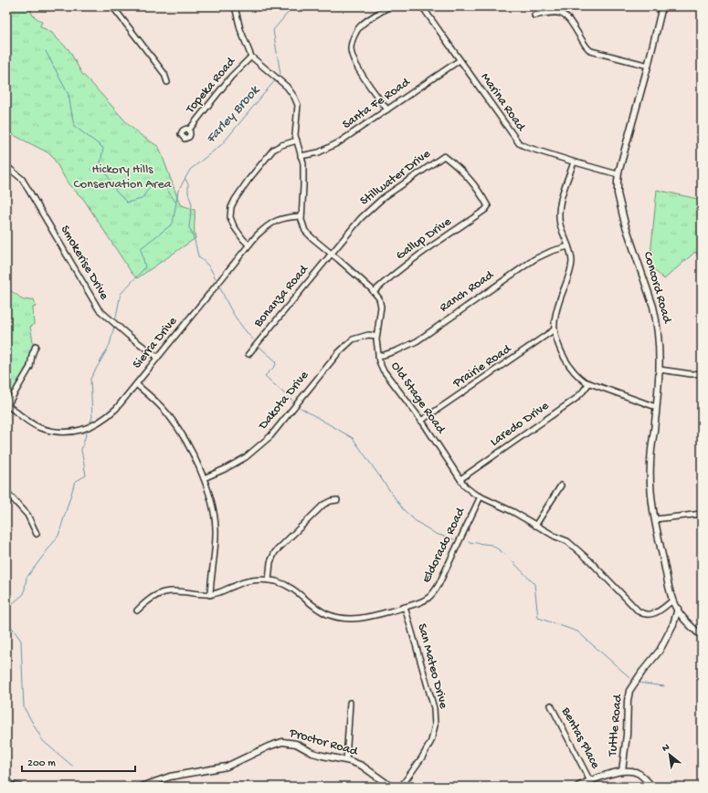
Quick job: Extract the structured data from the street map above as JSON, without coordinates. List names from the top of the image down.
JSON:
{
  "streets": {
    "main road": ["Concord Road", "Tuttle Road", "Proctor Road"],
    "street": [
      "Topeka Road",
      "Marina Road",
      "Santa Fe Road",
      "Stillwater Drive",
      "Gallup Drive",
      "Smokerise Drive",
      "Ranch Road",
      "Bonanza Road",
      "Sierra Drive",
      "Prairie Road",
      "Old Stage Road",
      "Dakota Drive",
      "Laredo Drive",
      "Eldorado Road",
      "San Mateo Drive",
      "Bentas Place"
    ]
  },
  "crossings": [
    ["Topeka Road", "Old Stage Road"],
    ["Marina Road", "Santa Fe Road"],
    ["Marina Road", "Concord Road"],
    ["Santa Fe Road", "Old Stage Road"],
    ["Stillwater Drive", "Gallup Drive"],
    ["Stillwater Drive", "Bonanza Road"],
    ["Stillwater Drive", "Old Stage Road"],
    ["Gallup Drive", "Old Stage Road"],
    ["Smokerise Drive", "Sierra Drive"],
    ["Concord Road", "Old Stage Road"],
    ["Concord Road", "Tuttle Road"],
    ["Ranch Road", "Old Stage Road"],
    ["Bonanza Road", "Old Stage Road"],
    ["Sierra Drive", "Old Stage Road"],
    ["Prairie Road", "Old Stage Road"],
    ["Old Stage Road", "Dakota Drive"],
    ["Old Stage Road", "Laredo Drive"],
    ["Old Stage Road", "Eldorado Road"],
    ["Eldorado Road", "San Mateo Drive"]
  ],
  "water": ["Farley Brook"],
  "parks": ["Hickory Hills Conservation Area"],
  "scale_bar": "200 m",
  "north": "top left"
}
